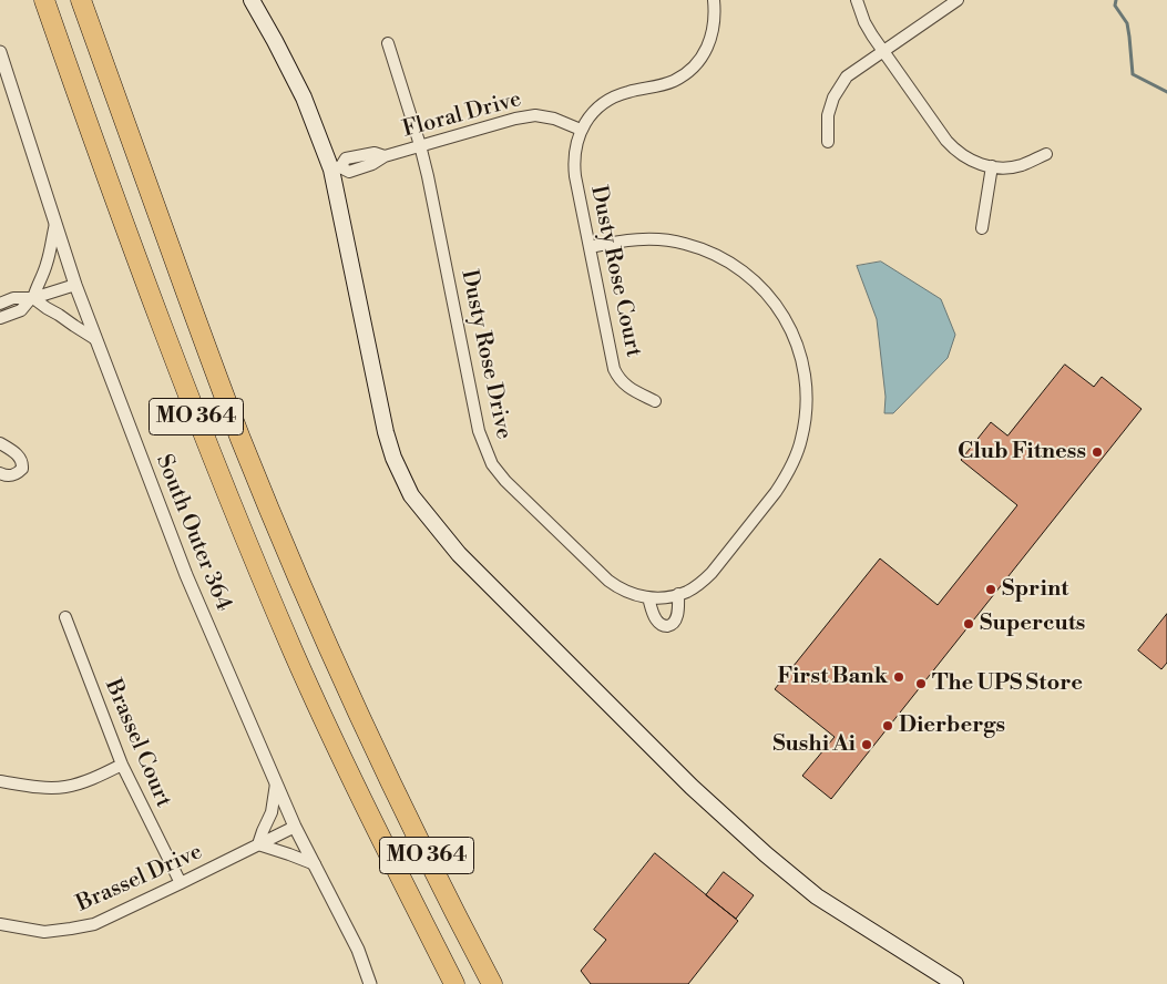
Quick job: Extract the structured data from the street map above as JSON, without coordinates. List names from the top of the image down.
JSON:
{
  "streets": {
    "highway": ["MO 364"],
    "street": [
      "Floral Drive",
      "Dusty Rose Court",
      "Dusty Rose Drive",
      "South Outer 364",
      "Brassel Court",
      "Brassel Drive"
    ]
  },
  "crossings": [
    ["Floral Drive", "Dusty Rose Court"],
    ["Floral Drive", "Dusty Rose Drive"],
    ["Dusty Rose Court", "Dusty Rose Drive"],
    ["South Outer 364", "Brassel Drive"],
    ["Brassel Court", "Brassel Drive"]
  ],
  "places": [
    "Club Fitness",
    "Sprint",
    "Supercuts",
    "First Bank",
    "The UPS Store",
    "Dierbergs",
    "Sushi Ai"
  ]
}
